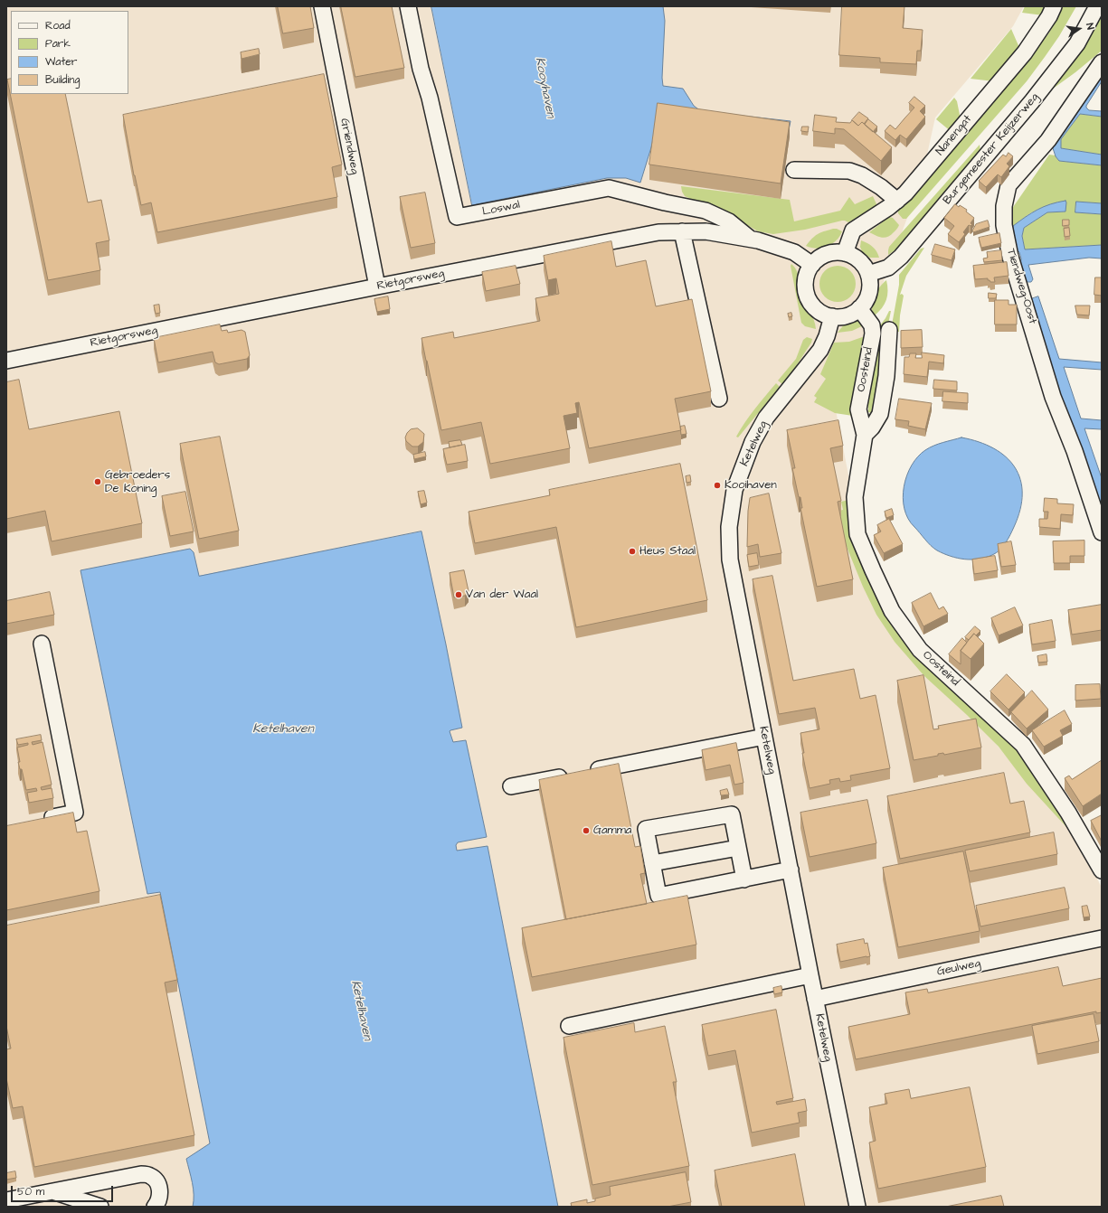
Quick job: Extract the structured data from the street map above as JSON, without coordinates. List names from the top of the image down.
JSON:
{
  "streets": {
    "street": [
      "Nanengat",
      "Griendweg",
      "Burgemeester Keijzerweg",
      "Loswal",
      "Rietgorsweg",
      "Tiendweg-Oost",
      "Oosteind",
      "Ketelweg",
      "Geulweg"
    ]
  },
  "crossings": [
    ["Nanengat", "Burgemeester Keijzerweg"],
    ["Nanengat", "Rietgorsweg"],
    ["Nanengat", "Oosteind"],
    ["Nanengat", "Ketelweg"],
    ["Griendweg", "Rietgorsweg"],
    ["Burgemeester Keijzerweg", "Rietgorsweg"],
    ["Burgemeester Keijzerweg", "Oosteind"],
    ["Burgemeester Keijzerweg", "Ketelweg"],
    ["Loswal", "Rietgorsweg"],
    ["Rietgorsweg", "Oosteind"],
    ["Rietgorsweg", "Ketelweg"],
    ["Oosteind", "Ketelweg"],
    ["Ketelweg", "Geulweg"]
  ],
  "water": ["Kooyhaven", "Ketelhaven"],
  "places": [
    "Gebroeders De Koning",
    "Kooihaven",
    "Heus Staal",
    "Van der Waal",
    "Gamma"
  ],
  "legend": [
    "Road",
    "Park",
    "Water",
    "Building"
  ],
  "scale_bar": "50 m",
  "north": "right"
}
